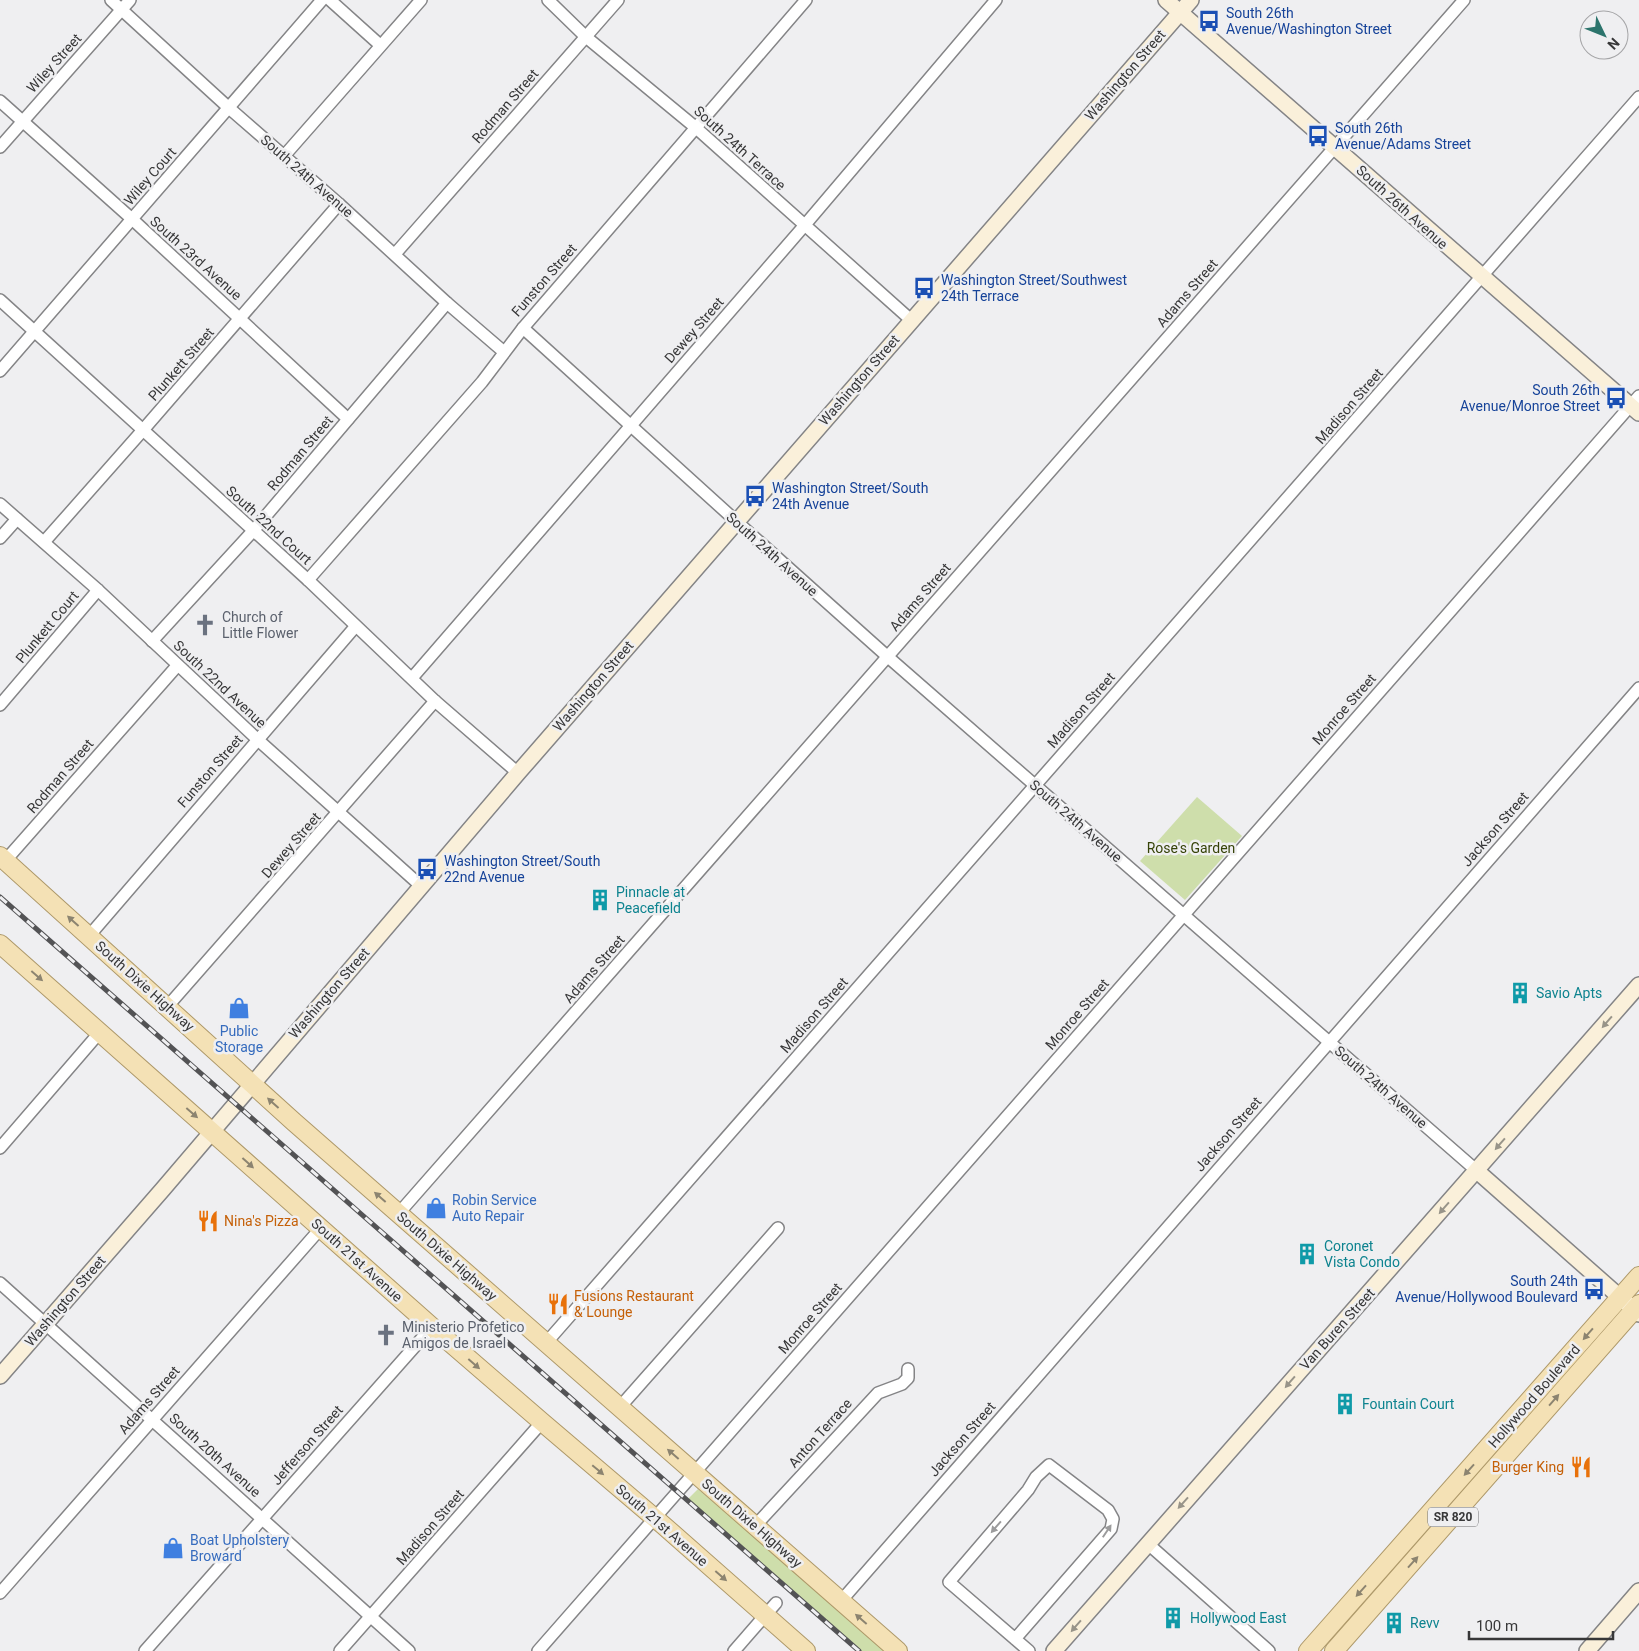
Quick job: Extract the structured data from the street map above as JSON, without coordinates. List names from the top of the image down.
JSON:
{
  "streets": {
    "main road": [
      "South Dixie Highway",
      "South 21st Avenue",
      "Hollywood Boulevard",
      "SR 820"
    ],
    "street": [
      "Wiley Street",
      "Washington Street",
      "Rodman Street",
      "South 24th Terrace",
      "Wiley Court",
      "South 24th Avenue",
      "South 26th Avenue",
      "South 23rd Avenue",
      "Funston Street",
      "Adams Street",
      "Dewey Street",
      "Plunkett Street",
      "Madison Street",
      "South 22nd Court",
      "Plunkett Court",
      "South 22nd Avenue",
      "Monroe Street",
      "Jackson Street",
      "Van Buren Street",
      "Anton Terrace",
      "Jefferson Street",
      "South 20th Avenue"
    ]
  },
  "crossings": [
    ["Wiley Street", "South 24th Avenue"],
    ["Wiley Street", "South 23rd Avenue"],
    ["Washington Street", "South 24th Terrace"],
    ["Washington Street", "South 24th Avenue"],
    ["Washington Street", "South 26th Avenue"],
    ["Washington Street", "South 22nd Court"],
    ["Washington Street", "South 22nd Avenue"],
    ["Washington Street", "South Dixie Highway"],
    ["Washington Street", "South 21st Avenue"],
    ["Washington Street", "South 20th Avenue"],
    ["Rodman Street", "South 24th Terrace"],
    ["Rodman Street", "South 24th Avenue"],
    ["Rodman Street", "South 23rd Avenue"],
    ["Rodman Street", "South 22nd Court"],
    ["Rodman Street", "South 22nd Avenue"],
    ["Rodman Street", "South Dixie Highway"],
    ["South 24th Terrace", "Funston Street"],
    ["South 24th Terrace", "Dewey Street"],
    ["Wiley Court", "South 24th Avenue"],
    ["Wiley Court", "South 23rd Avenue"],
    ["Wiley Court", "South 22nd Court"],
    ["South 24th Avenue", "Funston Street"],
    ["South 24th Avenue", "Adams Street"],
    ["South 24th Avenue", "Dewey Street"],
    ["South 24th Avenue", "Plunkett Street"],
    ["South 24th Avenue", "Madison Street"],
    ["South 24th Avenue", "Monroe Street"],
    ["South 24th Avenue", "Jackson Street"],
    ["South 24th Avenue", "Van Buren Street"],
    ["South 24th Avenue", "Hollywood Boulevard"],
    ["South 26th Avenue", "Adams Street"],
    ["South 26th Avenue", "Madison Street"],
    ["South 26th Avenue", "Monroe Street"],
    ["South 23rd Avenue", "Plunkett Street"],
    ["Funston Street", "South 22nd Court"],
    ["Funston Street", "South 22nd Avenue"],
    ["Funston Street", "South Dixie Highway"],
    ["Adams Street", "South Dixie Highway"],
    ["Adams Street", "South 21st Avenue"],
    ["Adams Street", "South 20th Avenue"],
    ["Dewey Street", "South 22nd Court"],
    ["Dewey Street", "South 22nd Avenue"],
    ["Dewey Street", "South Dixie Highway"],
    ["Plunkett Street", "South 22nd Court"],
    ["Plunkett Street", "South 22nd Avenue"],
    ["Madison Street", "South Dixie Highway"],
    ["Madison Street", "South 21st Avenue"],
    ["Madison Street", "South 20th Avenue"],
    ["Plunkett Court", "South 22nd Avenue"],
    ["Monroe Street", "South Dixie Highway"],
    ["Monroe Street", "South 21st Avenue"],
    ["Jackson Street", "South Dixie Highway"],
    ["South Dixie Highway", "Anton Terrace"],
    ["South 21st Avenue", "Jefferson Street"],
    ["Jefferson Street", "South 20th Avenue"]
  ],
  "one_way": ["South Dixie Highway", "South 21st Avenue", "Van Buren Street"],
  "parks": ["Rose's Garden"],
  "places": {
    "bus stop": [
      "South 26th Avenue/Washington Street",
      "South 26th Avenue/Adams Street",
      "Washington Street/Southwest 24th Terrace",
      "South 26th Avenue/Monroe Street",
      "Washington Street/South 24th Avenue",
      "Washington Street/South 22nd Avenue",
      "South 24th Avenue/Hollywood Boulevard"
    ],
    "church": ["Church of Little Flower", "Ministerio Profetico Amigos de Israel"],
    "building": [
      "Pinnacle at Peacefield",
      "Savio Apts",
      "Coronet Vista Condo",
      "Fountain Court",
      "Hollywood East",
      "Revv"
    ],
    "shop": ["Public Storage", "Robin Service Auto Repair", "Boat Upholstery Broward"],
    "restaurant": ["Nina's Pizza", "Fusions Restaurant & Lounge", "Burger King"]
  },
  "scale_bar": "100 m",
  "north": "bottom right"
}
